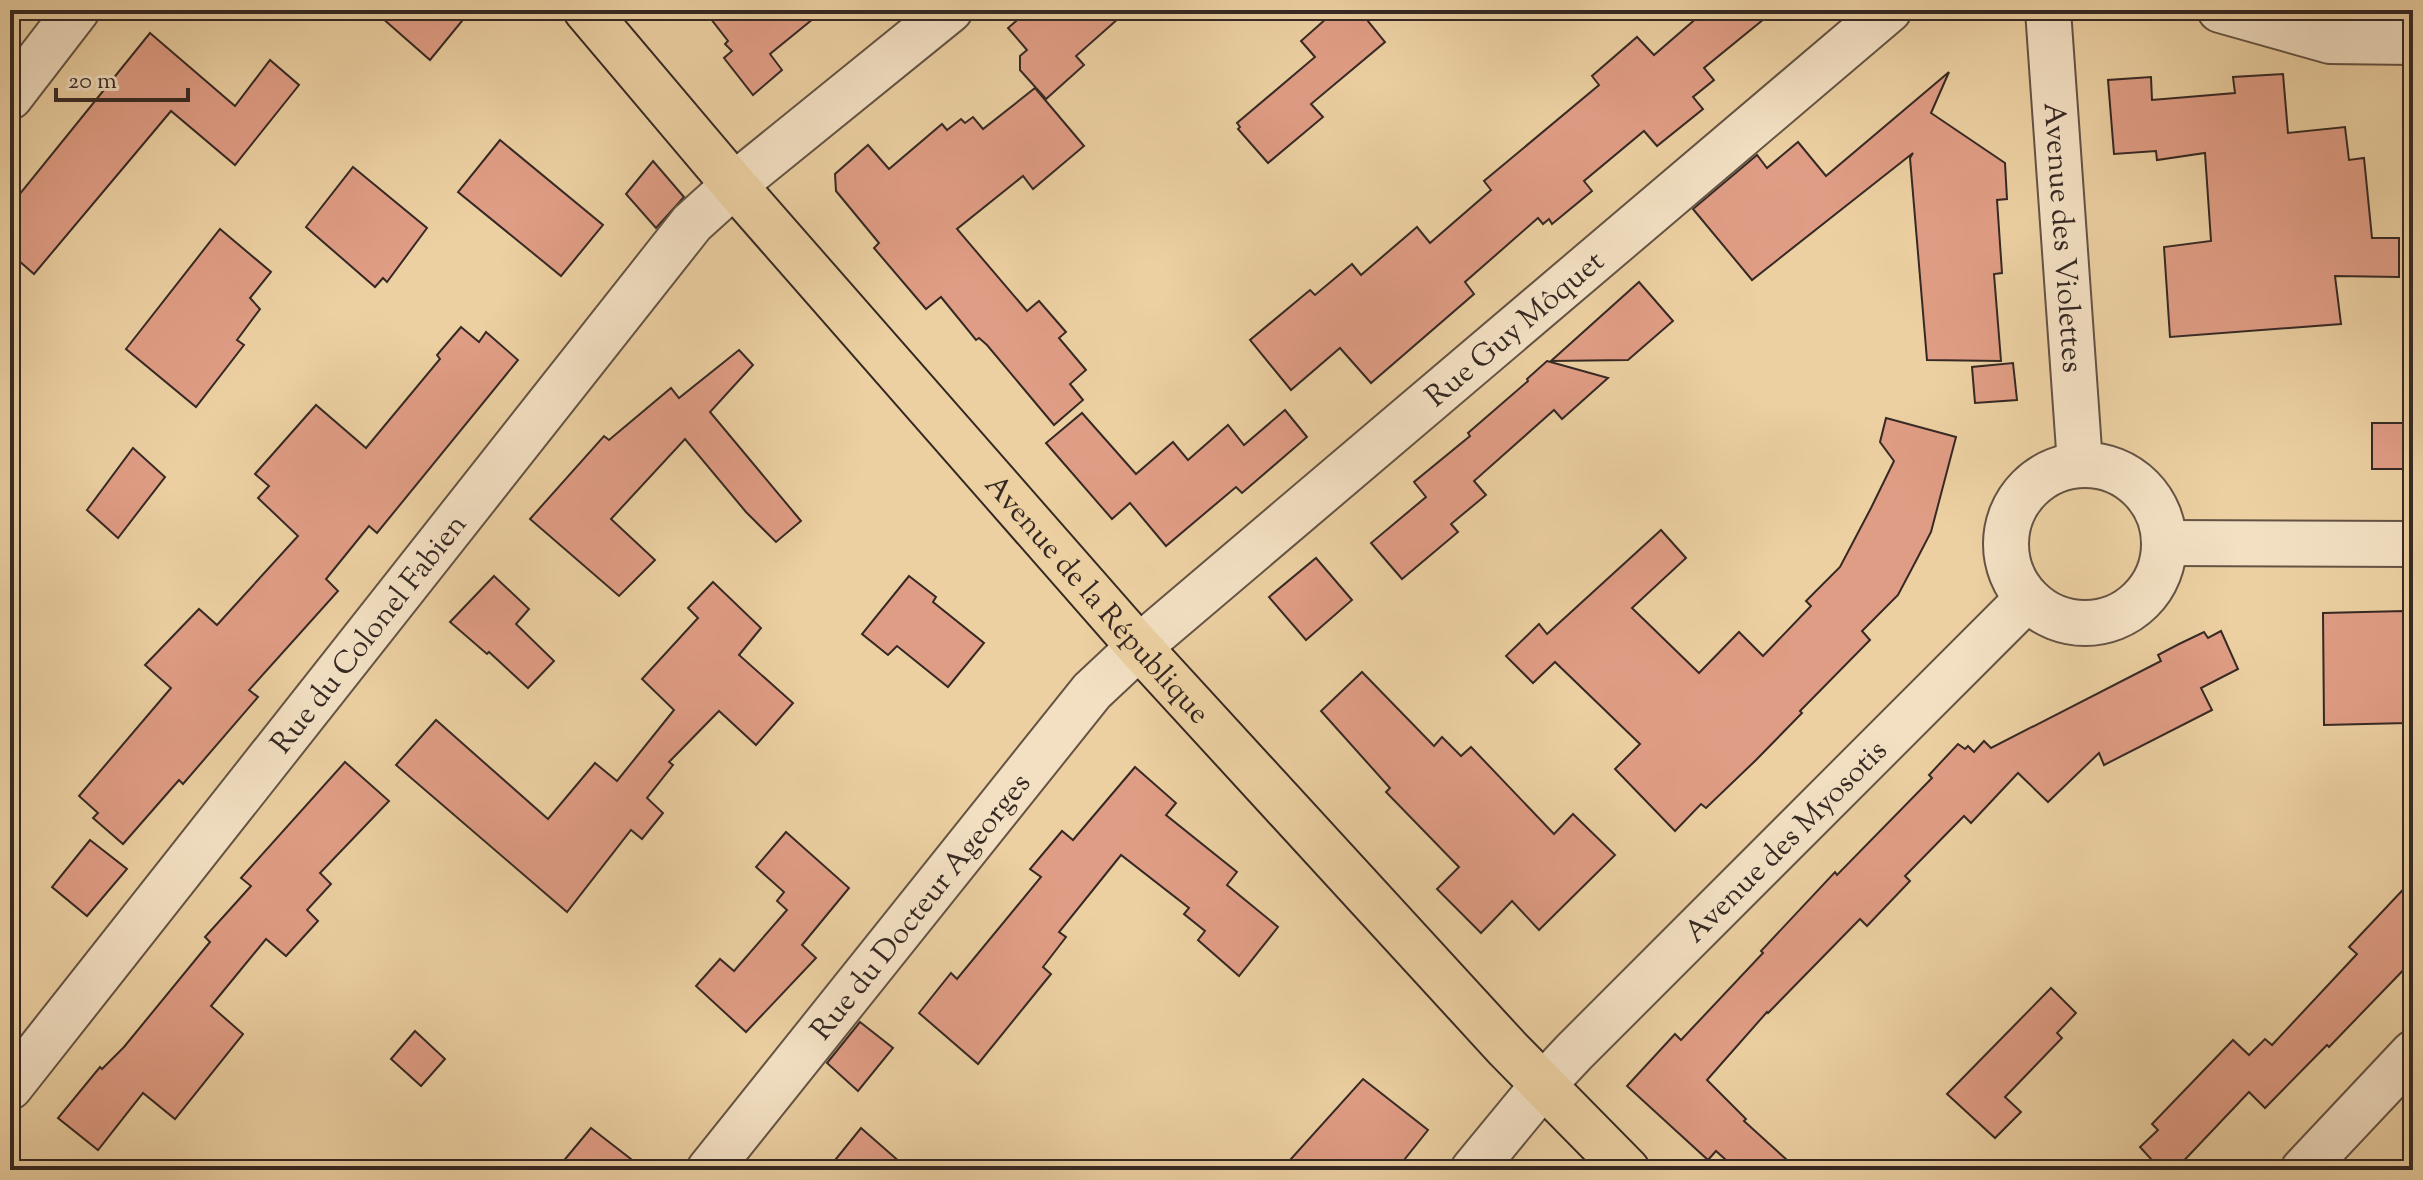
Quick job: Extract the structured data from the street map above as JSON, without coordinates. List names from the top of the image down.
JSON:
{
  "streets": {
    "main road": ["Avenue de la République"],
    "street": [
      "Avenue des Violettes",
      "Rue Guy Môquet",
      "Rue du Colonel Fabien",
      "Avenue des Myosotis",
      "Rue du Docteur Ageorges"
    ]
  },
  "crossings": [
    ["Avenue des Violettes", "Avenue des Myosotis"],
    ["Rue Guy Môquet", "Avenue de la République"],
    ["Rue Guy Môquet", "Rue du Docteur Ageorges"],
    ["Avenue de la République", "Rue du Colonel Fabien"],
    ["Avenue de la République", "Avenue des Myosotis"],
    ["Avenue de la République", "Rue du Docteur Ageorges"]
  ],
  "scale_bar": "20 m"
}
